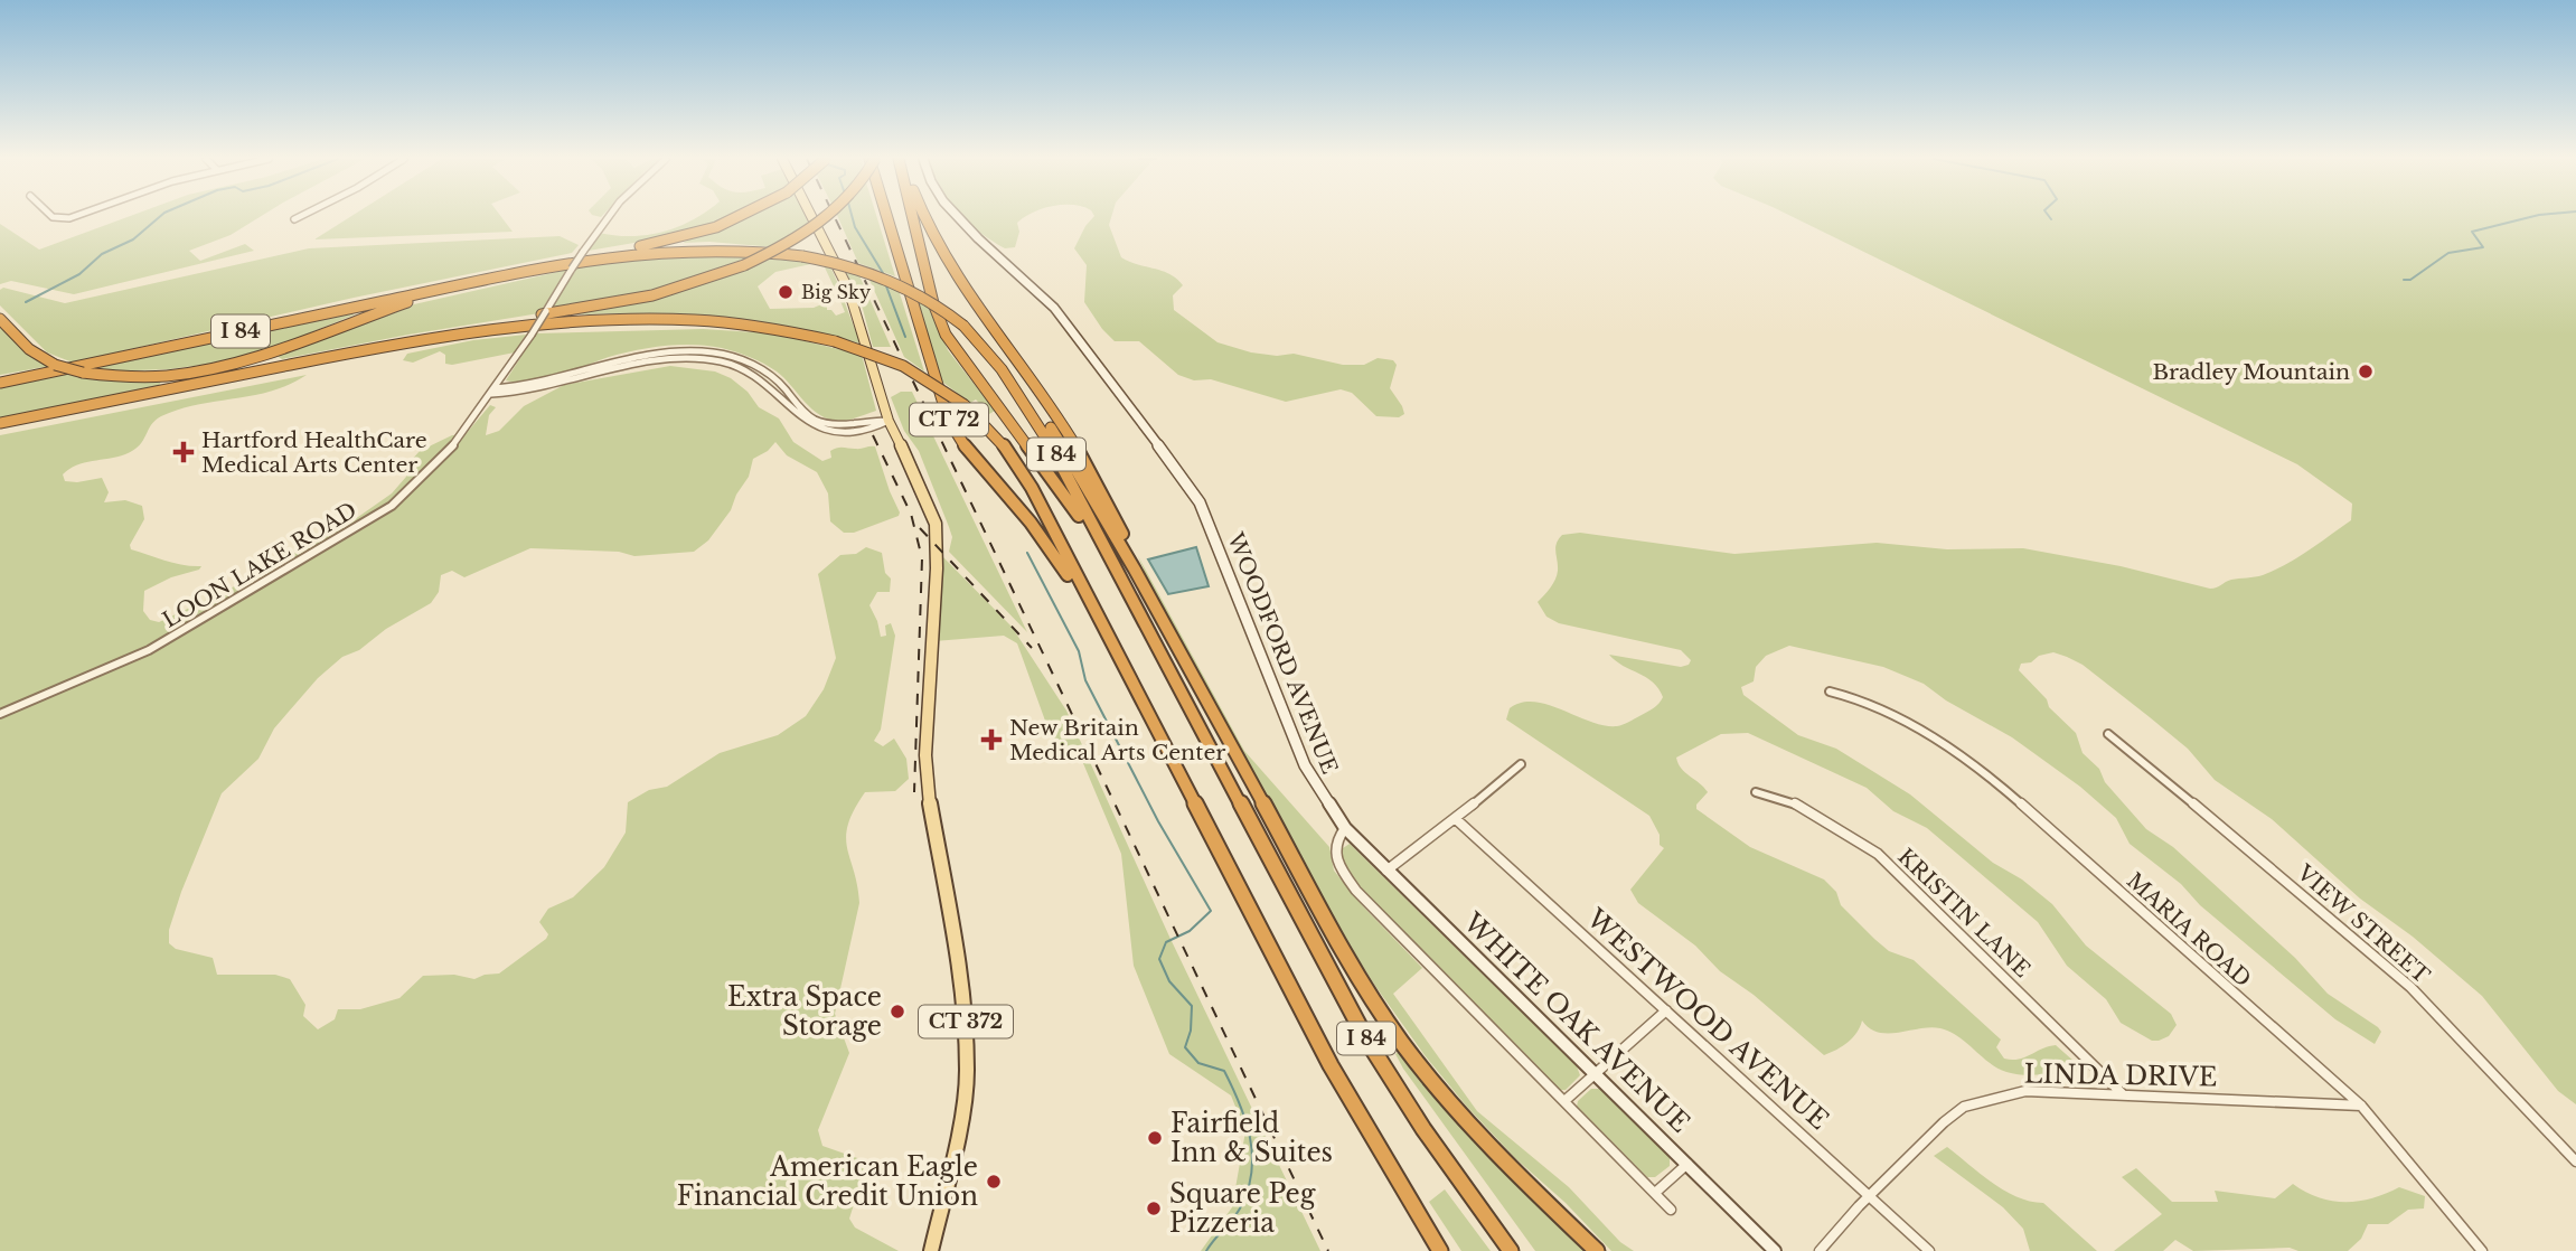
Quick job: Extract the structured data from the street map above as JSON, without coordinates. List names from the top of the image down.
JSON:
{
  "streets": {
    "highway": ["I 84", "CT 72"],
    "main road": ["CT 372"],
    "street": [
      "LOON LAKE ROAD",
      "WOODFORD AVENUE",
      "KRISTIN LANE",
      "VIEW STREET",
      "MARIA ROAD",
      "WESTWOOD AVENUE",
      "WHITE OAK AVENUE",
      "LINDA DRIVE"
    ]
  },
  "crossings": [
    ["I 84", "CT 72"],
    ["WOODFORD AVENUE", "WHITE OAK AVENUE"],
    ["KRISTIN LANE", "LINDA DRIVE"],
    ["MARIA ROAD", "LINDA DRIVE"],
    ["WESTWOOD AVENUE", "LINDA DRIVE"]
  ],
  "places": {
    "other": [
      "Big Sky",
      "Bradley Mountain",
      "Extra Space Storage",
      "Fairfield Inn & Suites",
      "American Eagle Financial Credit Union",
      "Square Peg Pizzeria"
    ],
    "health": ["Hartford HealthCare Medical Arts Center", "New Britain Medical Arts Center"]
  }
}
